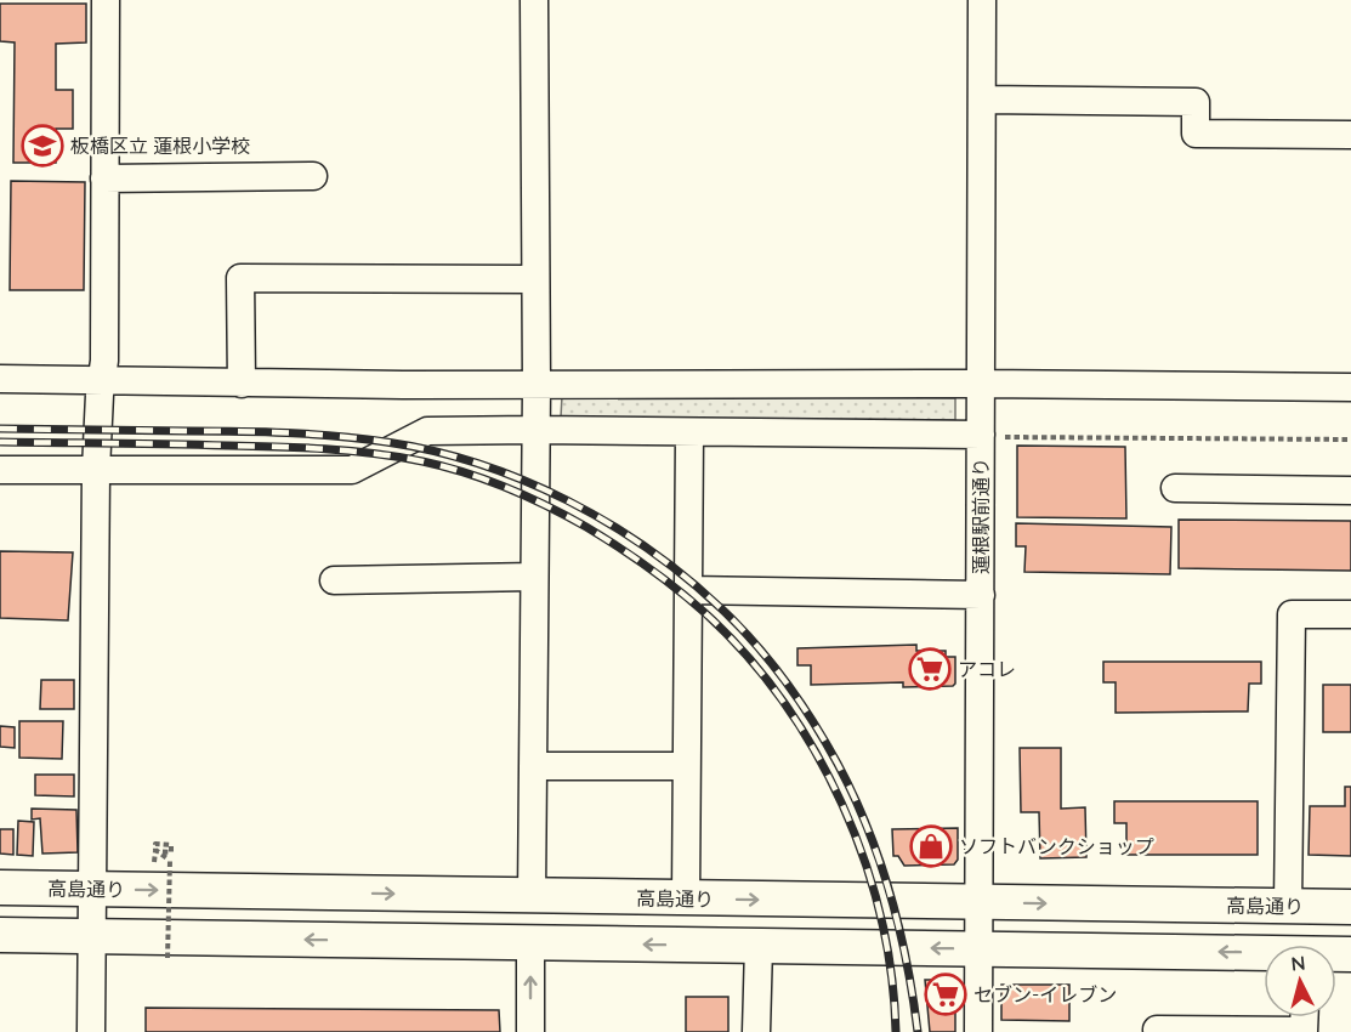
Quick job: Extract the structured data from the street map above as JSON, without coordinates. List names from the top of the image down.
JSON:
{
  "streets": {
    "main road": ["高島通り"],
    "street": ["蓮根駅前通り"]
  },
  "crossings": [
    ["蓮根駅前通り", "高島通り"]
  ],
  "places": {
    "school or university": ["板橋区立 蓮根小学校"],
    "supermarket": ["アコレ", "セブン-イレブン"],
    "shop": ["ソフトバンクショップ"]
  },
  "north": "top"
}
